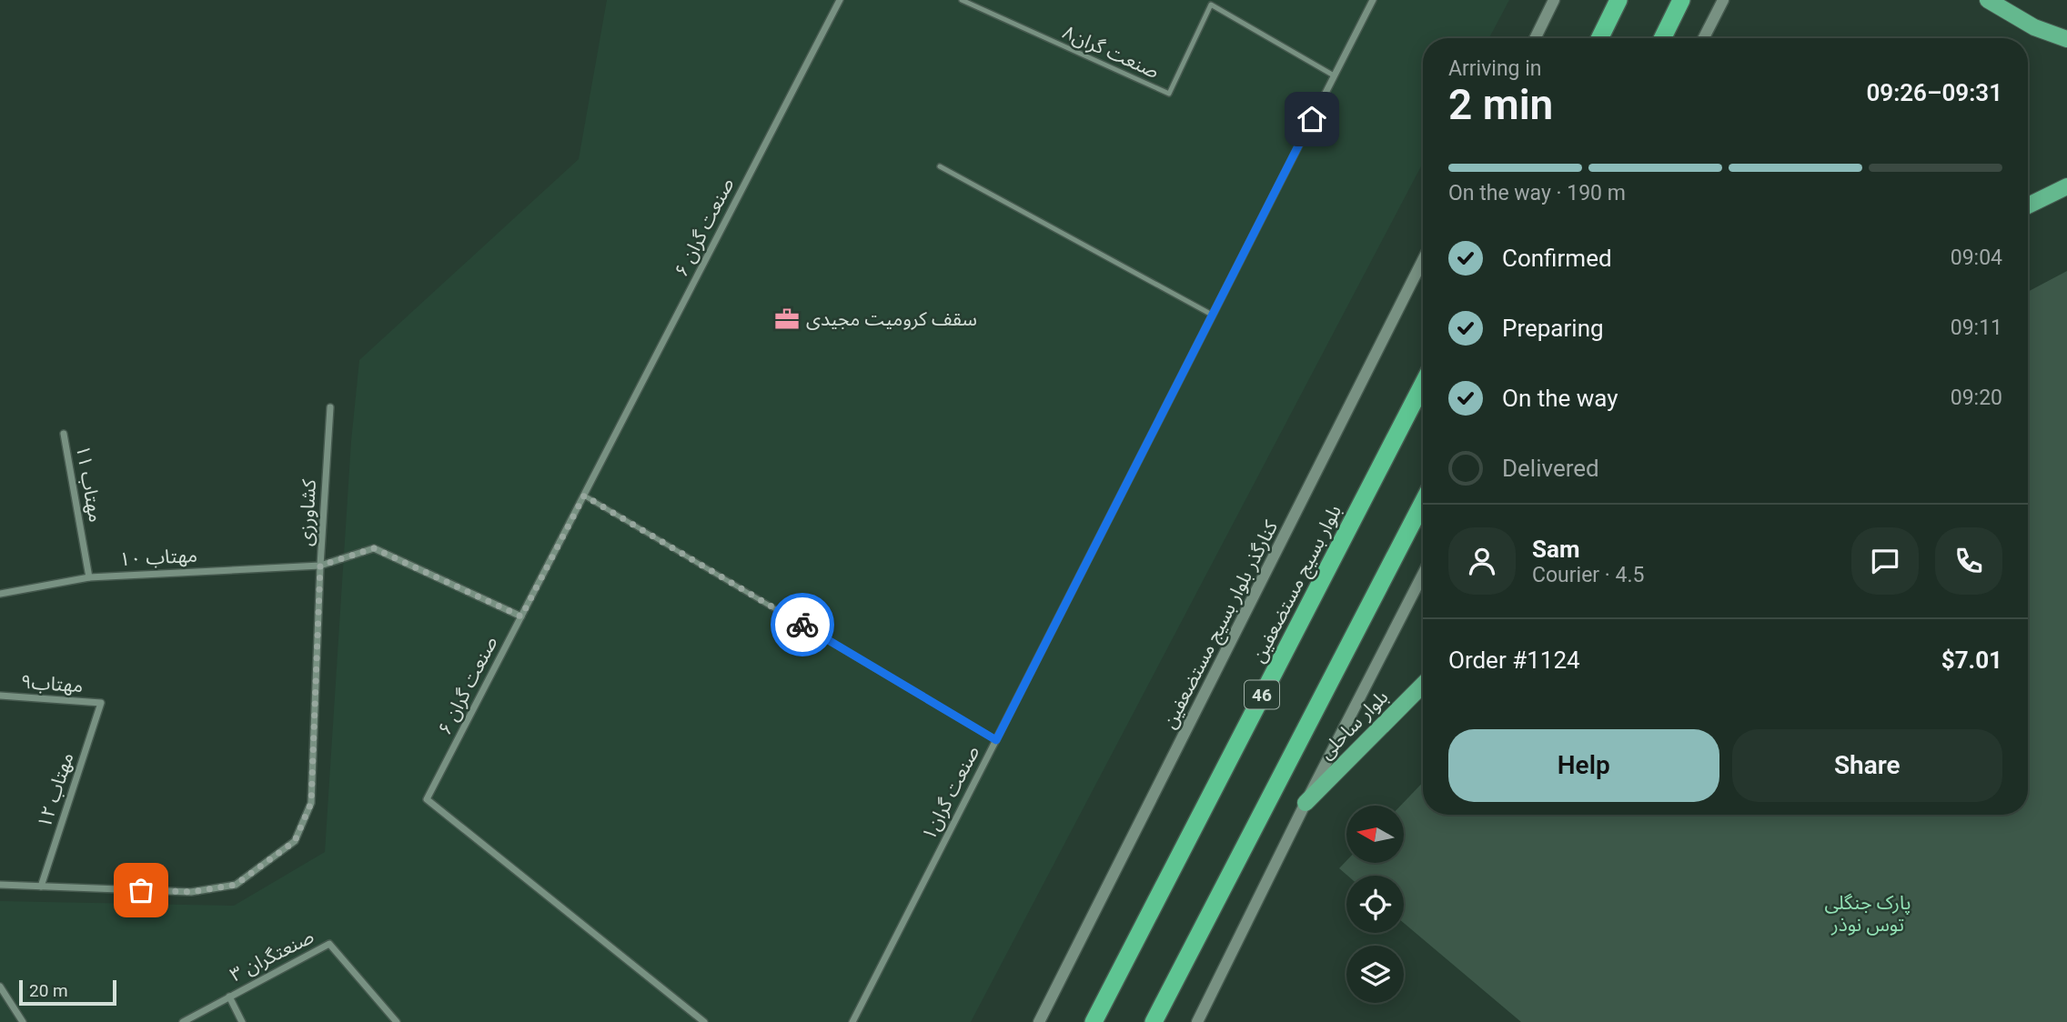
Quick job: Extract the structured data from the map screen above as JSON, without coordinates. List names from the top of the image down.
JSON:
{
  "streets": {
    "highway": ["بلوار بسیج مستضعفین", "46"],
    "main road": ["بلوار ساحلی"],
    "street": [
      "صنعت گران ۶",
      "مهتاب ۱۱",
      "کشاورزی",
      "مهتاب ۱۰",
      "کنارگذر بلوار بسیج مستضعفین",
      "مهتاب۹",
      "مهتاب ۱۲",
      "صنعت گران۱",
      "۳ صنعتگران"
    ],
    "lane": ["صنعت گران۸"]
  },
  "crossings": [
    ["صنعت گران۸", "صنعت گران۱"],
    ["صنعت گران ۶", "مهتاب ۱۰"],
    ["مهتاب ۱۱", "مهتاب ۱۰"],
    ["کشاورزی", "مهتاب ۱۰"],
    ["کشاورزی", "مهتاب ۱۲"],
    ["مهتاب۹", "مهتاب ۱۲"]
  ],
  "parks": ["پارک جنگلی توس نوذر"],
  "places": {
    "office": ["سقف کرومیت مجیدی"]
  },
  "scale_bar": "20 m",
  "north": "left",
  "page": {
    "heading": ["2 min", "Arriving in", "09:26–09:31"],
    "panel": [
      "Sam",
      "Courier · 4.5",
      "Order #1124",
      "$7.01"
    ],
    "bar": "On the way · 190 m",
    "list": [
      ["Confirmed", "09:04"],
      ["Preparing", "09:11"],
      ["On the way", "09:20"],
      "Delivered"
    ],
    "buttons": ["Help", "Share"],
    "scale": "20 m"
  }
}
